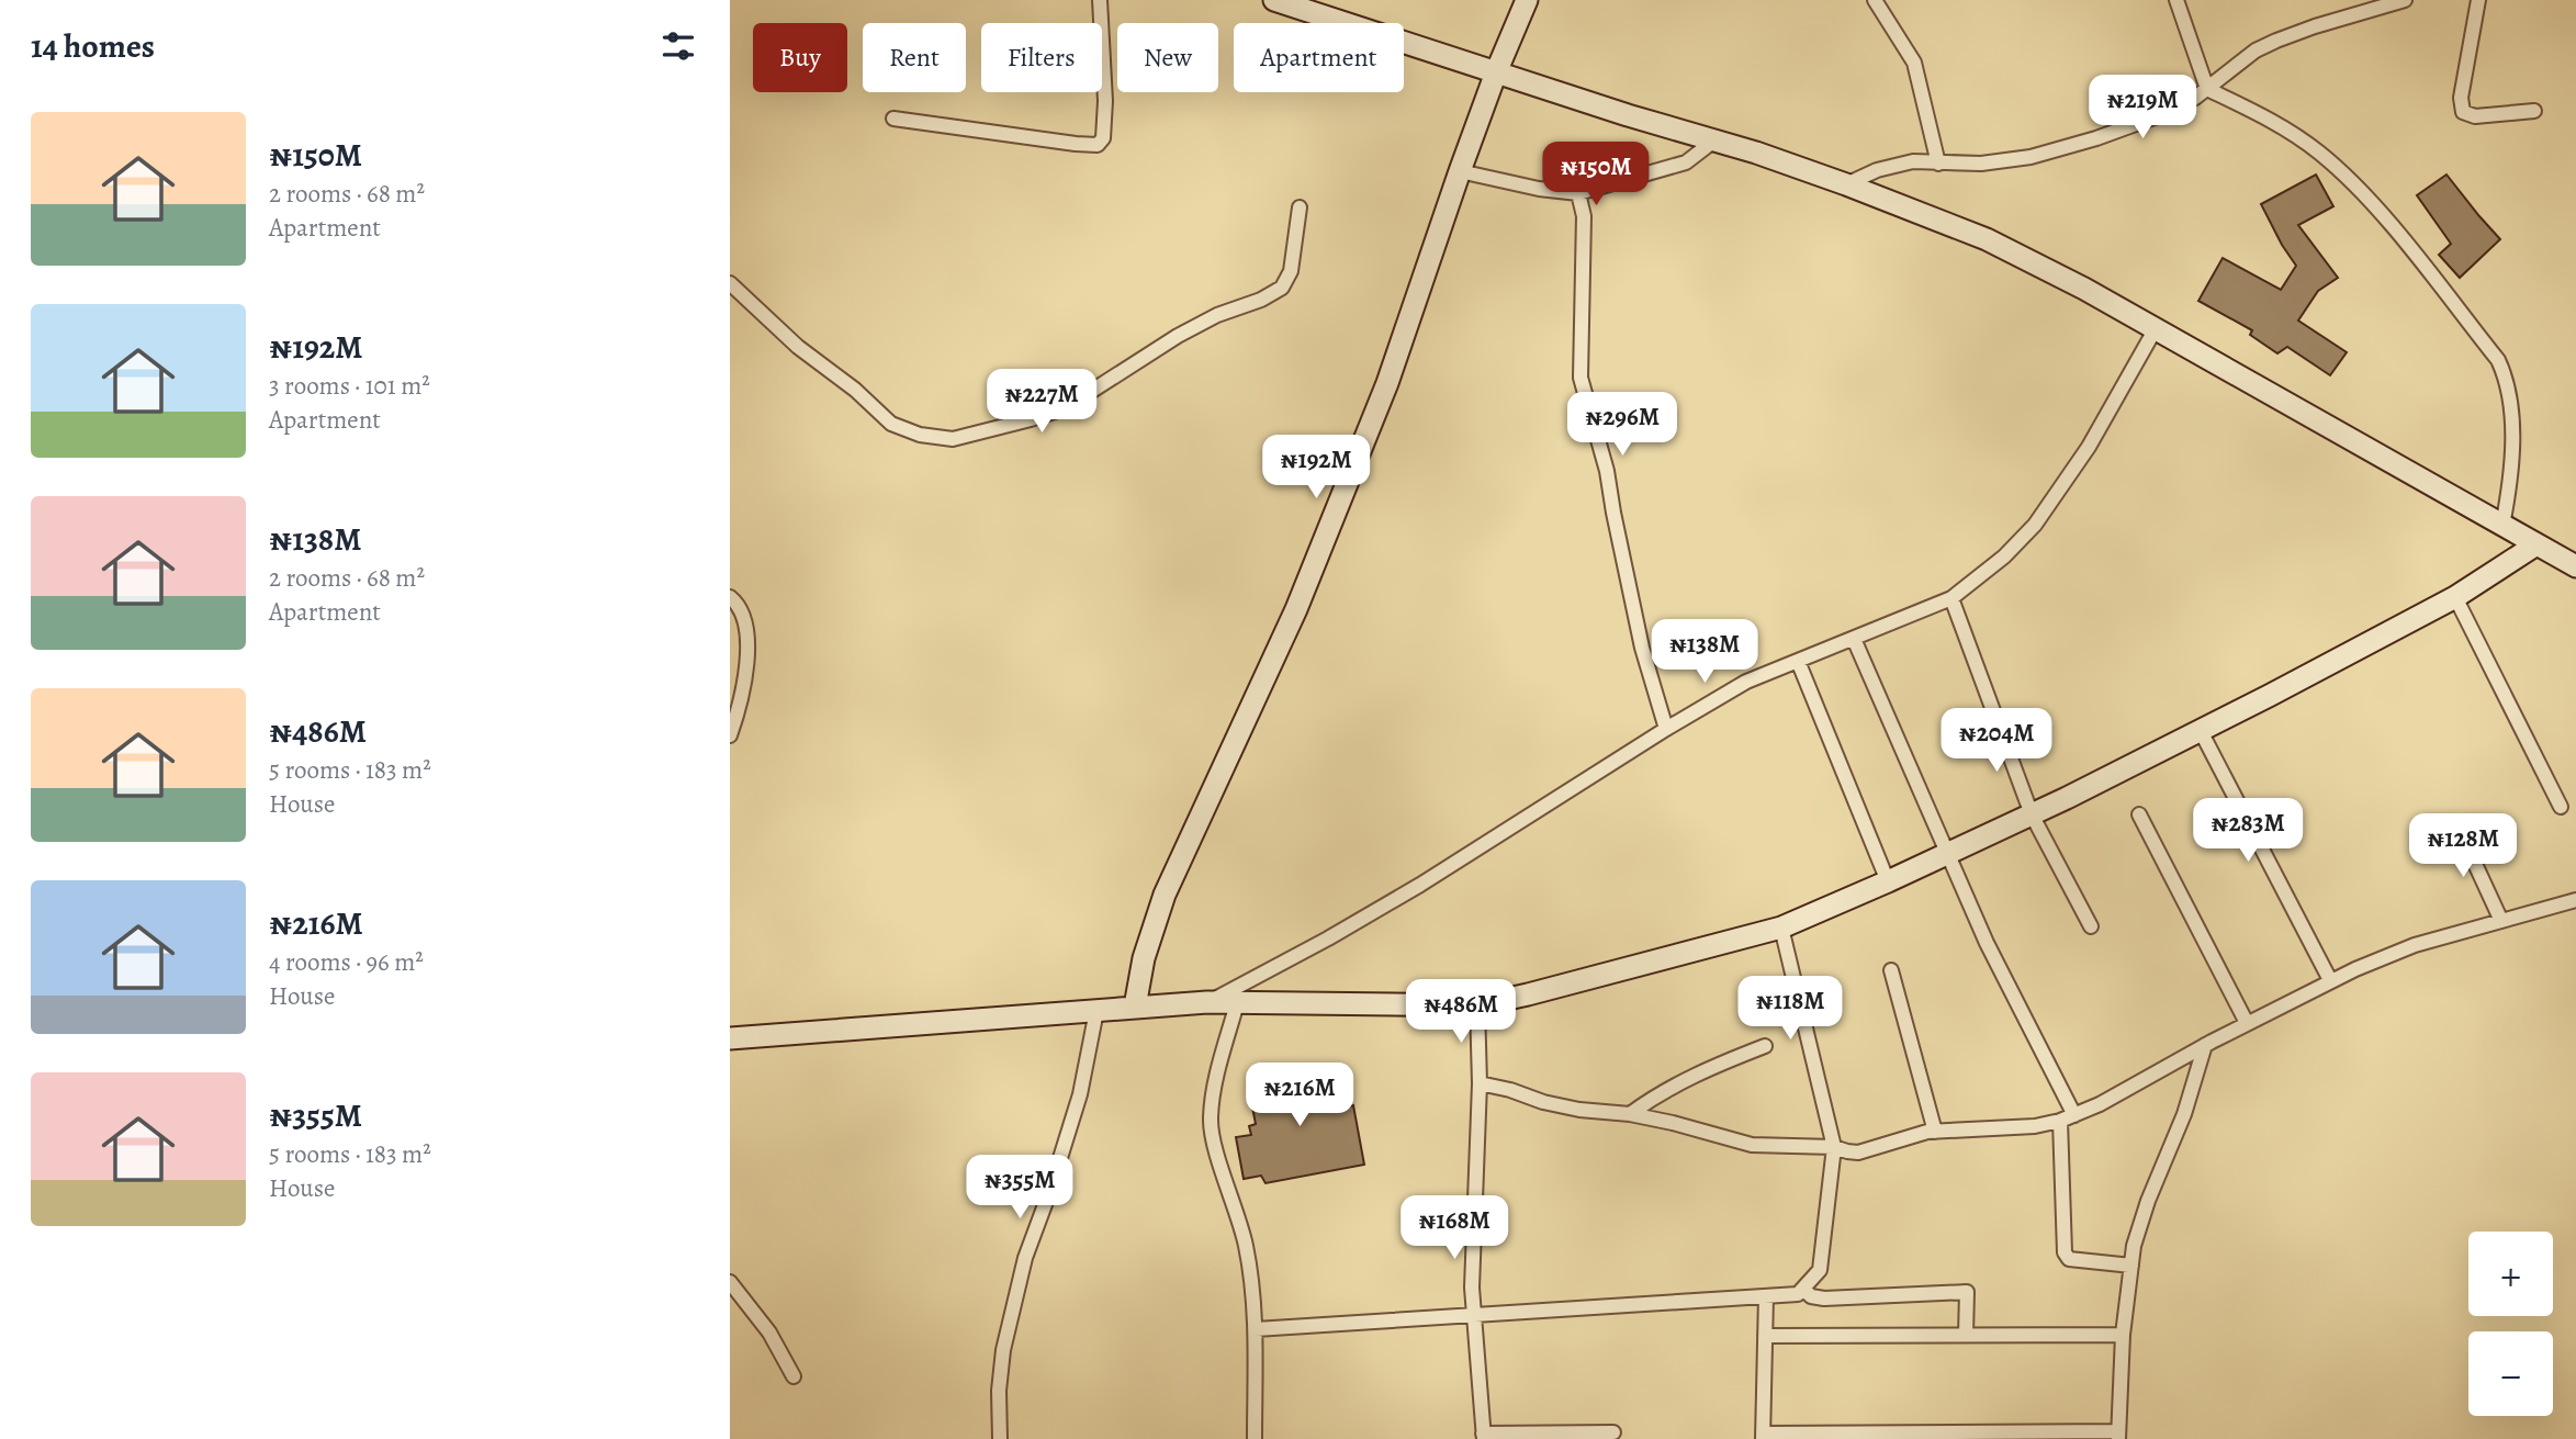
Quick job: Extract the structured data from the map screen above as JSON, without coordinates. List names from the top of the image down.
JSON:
{
  "page": {
    "heading": "14 homes",
    "chip": [
      "Buy",
      "Rent",
      "Filters",
      "New",
      "Apartment"
    ],
    "price": [
      "₦219M",
      "₦150M",
      "₦227M",
      "₦296M",
      "₦192M",
      "₦138M",
      "₦204M",
      "₦283M",
      "₦128M",
      "₦118M",
      "₦486M",
      "₦216M",
      "₦355M",
      "₦168M"
    ],
    "list": [
      {
        "name": "₦150M",
        "note": "2 rooms · 68 m² · Apartment"
      },
      {
        "name": "₦192M",
        "note": "3 rooms · 101 m² · Apartment"
      },
      {
        "name": "₦138M",
        "note": "2 rooms · 68 m² · Apartment"
      },
      {
        "name": "₦486M",
        "note": "5 rooms · 183 m² · House"
      },
      {
        "name": "₦216M",
        "note": "4 rooms · 96 m² · House"
      },
      {
        "name": "₦355M",
        "note": "5 rooms · 183 m² · House"
      }
    ],
    "map_buttons": ["+", "−"]
  }
}
